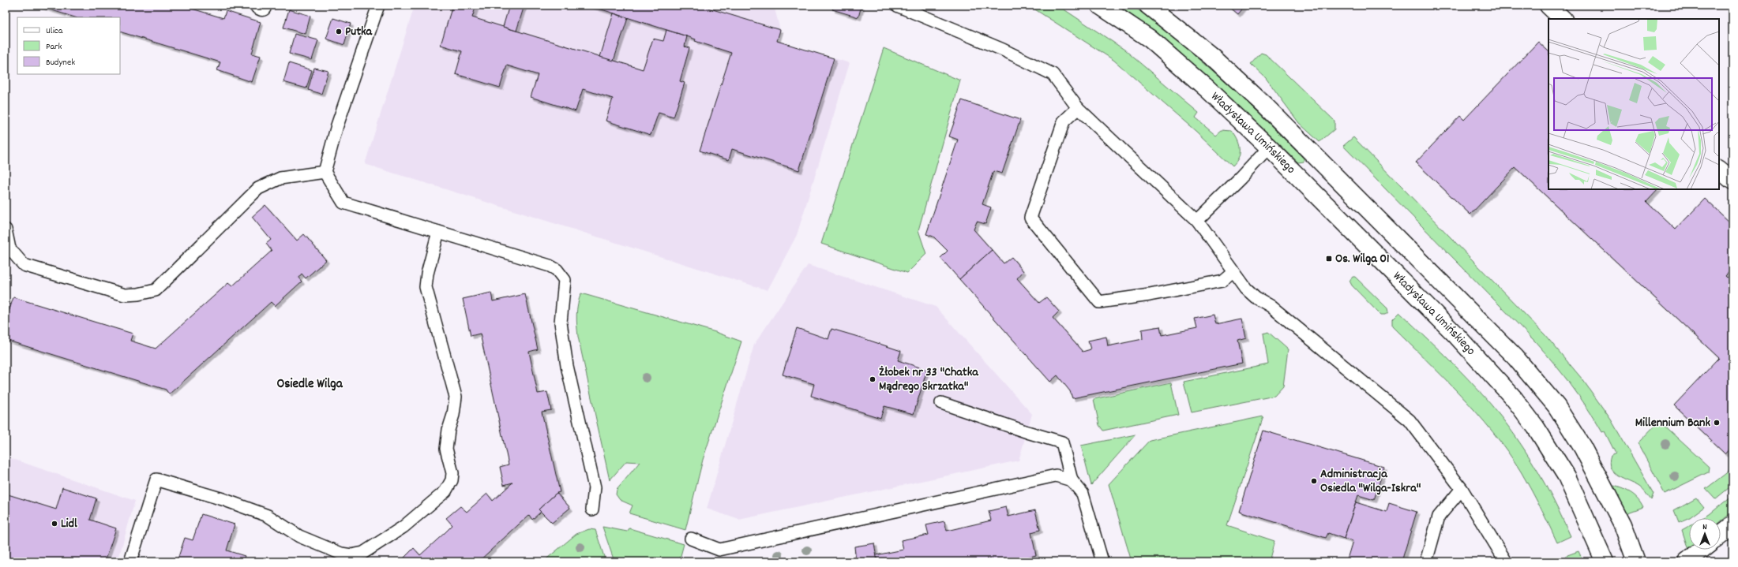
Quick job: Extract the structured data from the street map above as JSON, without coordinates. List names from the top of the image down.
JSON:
{
  "streets": {
    "street": ["Władysława Umińskiego"]
  },
  "districts": ["Osiedle Wilga"],
  "places": {
    "other": [
      "Putka",
      "Żłobek nr 33 \"Chatka Mądrego Skrzatka\"",
      "Millennium Bank",
      "Administracja Osiedla \"Wilga-Iskra\"",
      "Lidl"
    ],
    "transit": ["Os. Wilga 01"]
  },
  "legend": ["Ulica", "Park", "Budynek"],
  "north": "top"
}
